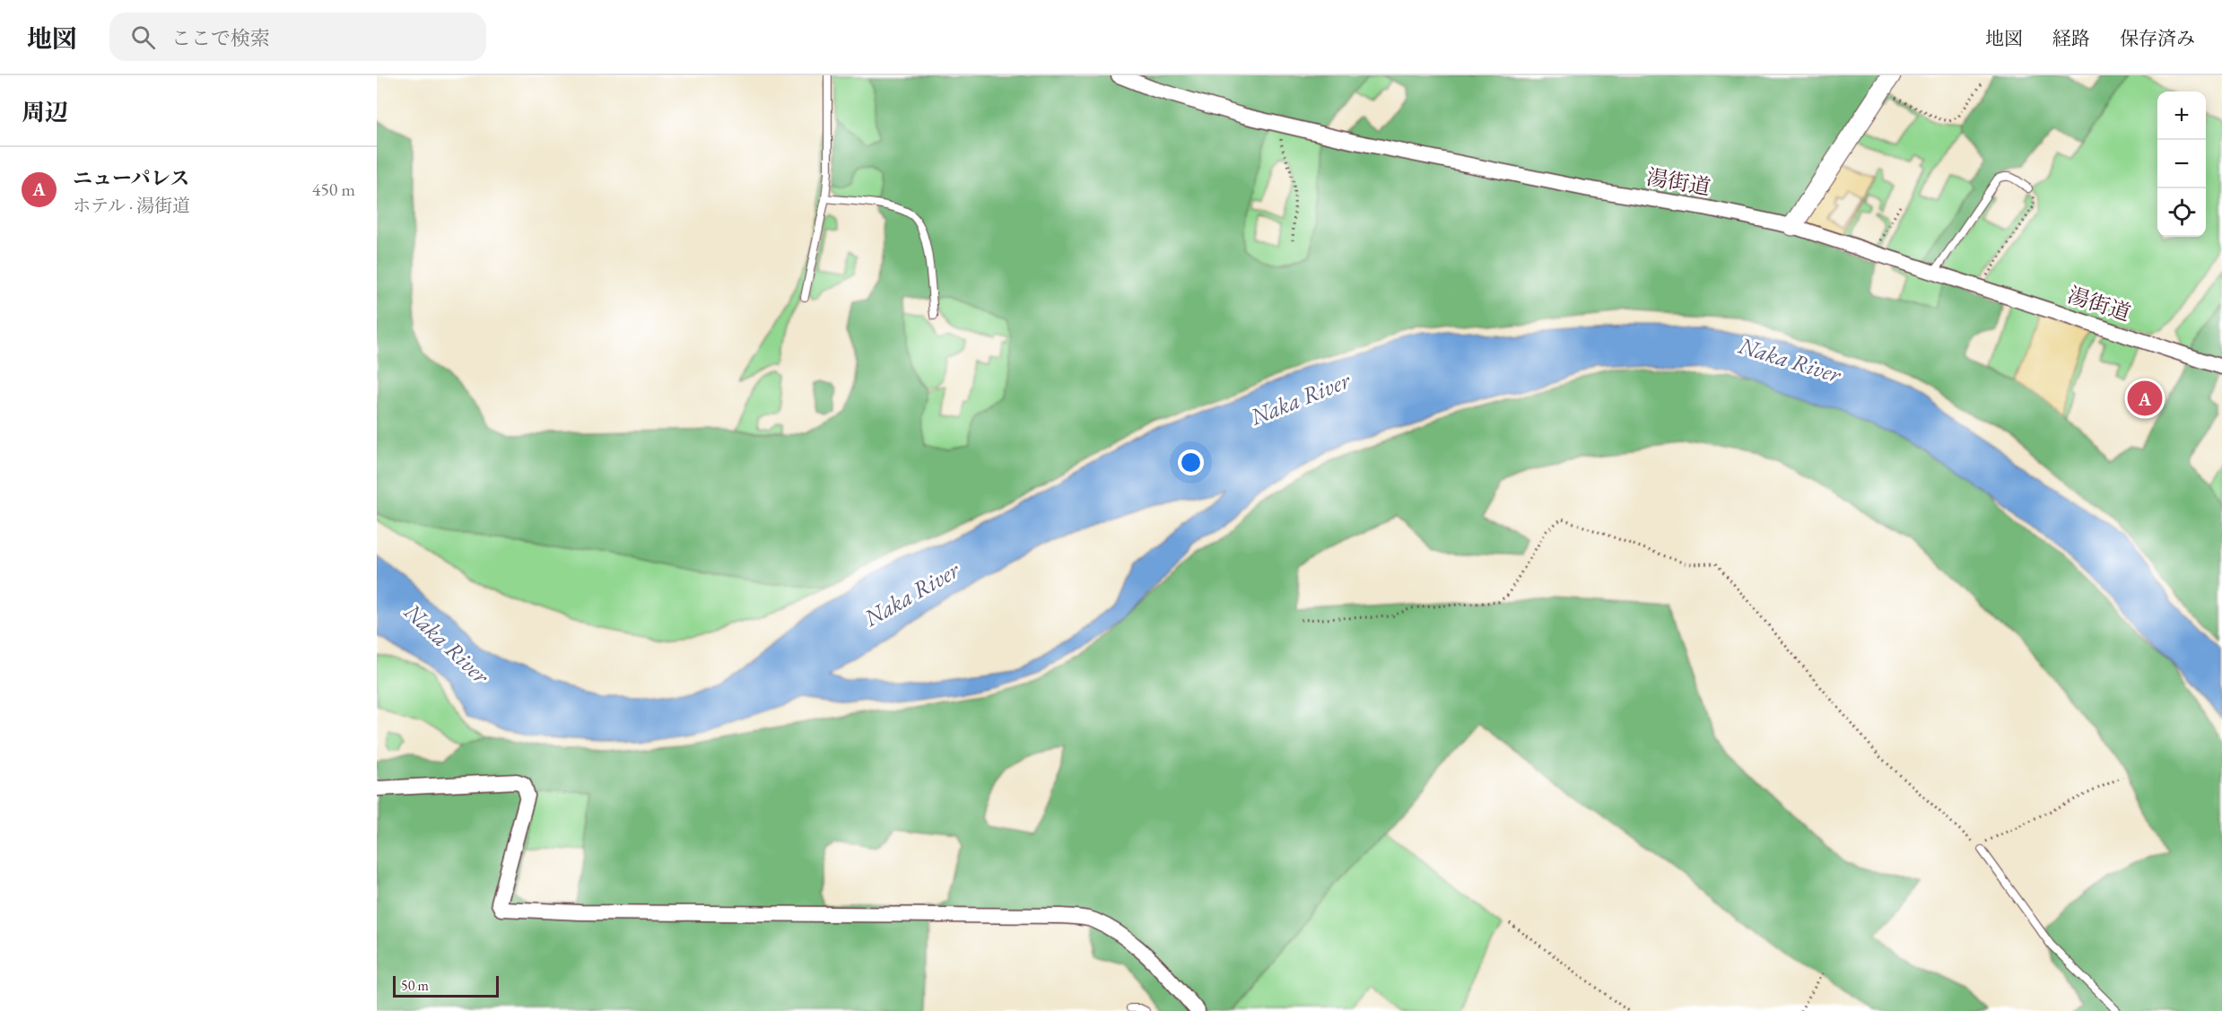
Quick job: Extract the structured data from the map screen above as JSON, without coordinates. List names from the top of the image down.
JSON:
{
  "streets": {
    "street": ["湯街道"]
  },
  "water": ["Naka River"],
  "scale_bar": "50 m",
  "page": {
    "header": "地図",
    "search": "ここで検索",
    "nav": ["地図", "経路", "保存済み"],
    "heading": "周辺",
    "map_buttons": ["+", "−"],
    "list": [
      {
        "mark": "A",
        "name": "ニューパレス",
        "note": "ホテル · 湯街道",
        "value": "450 m"
      }
    ],
    "pins": "A",
    "scale": "50 m"
  }
}
